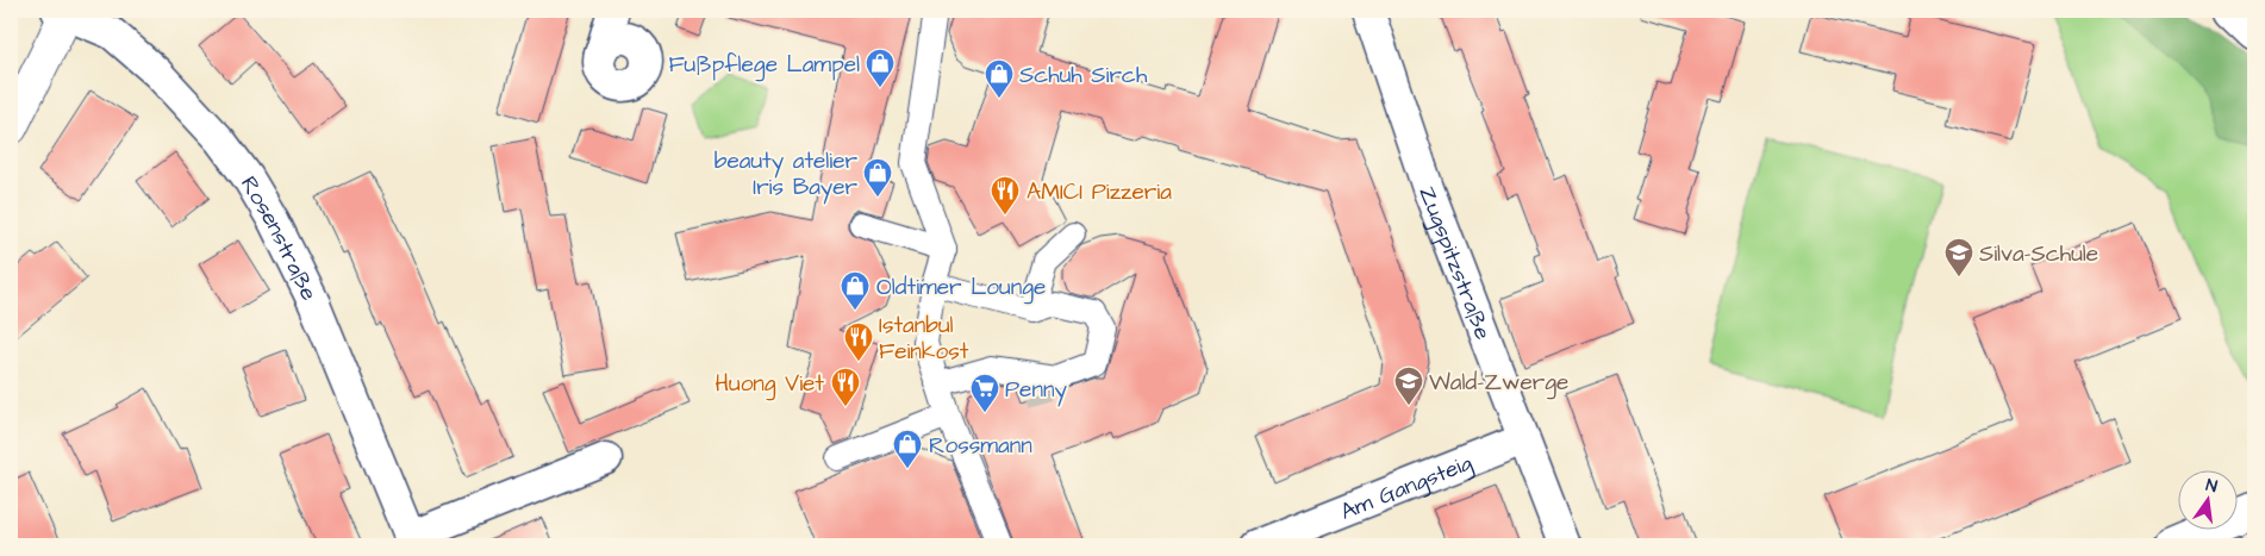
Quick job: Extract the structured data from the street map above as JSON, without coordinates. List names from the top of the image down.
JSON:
{
  "streets": {
    "street": ["Rosenstraße", "Zugspitzstraße", "Am Gangsteig"]
  },
  "crossings": [
    ["Zugspitzstraße", "Am Gangsteig"]
  ],
  "places": {
    "shop": [
      "Fußpflege Lampel",
      "Schuh Sirch",
      "beauty atelier Iris Bayer",
      "Oldtimer Lounge",
      "Rossmann"
    ],
    "restaurant": ["AMICI Pizzeria", "Istanbul Feinkost", "Huong Viet"],
    "school or university": ["Silva-Schule", "Wald-Zwerge"],
    "supermarket": ["Penny"]
  },
  "north": "top"
}
